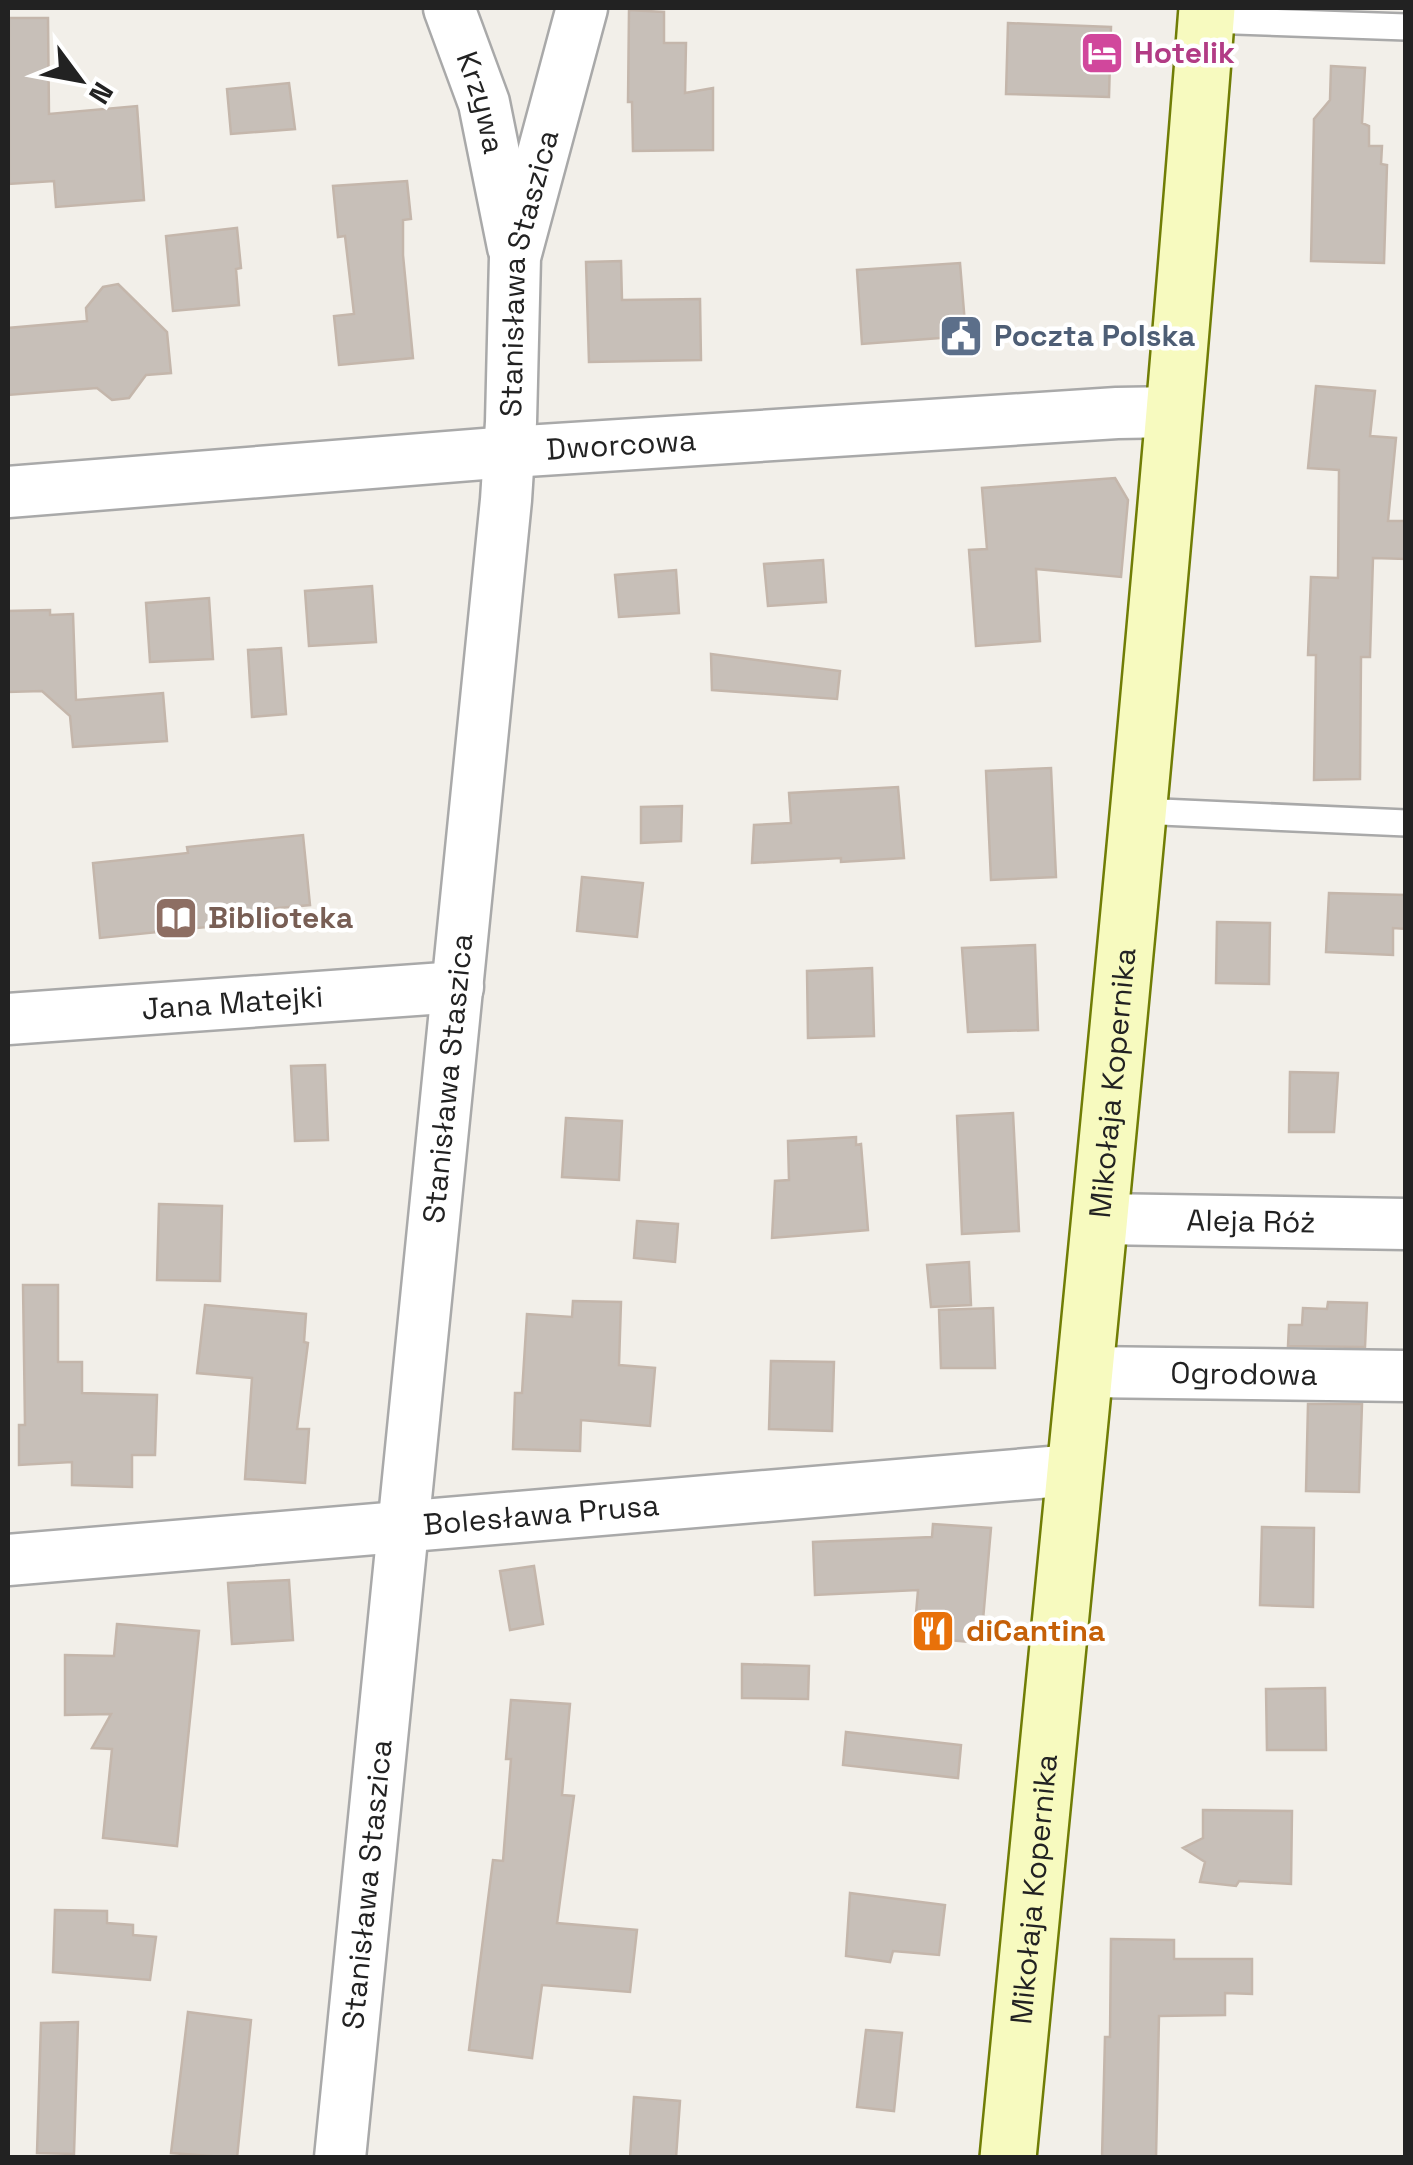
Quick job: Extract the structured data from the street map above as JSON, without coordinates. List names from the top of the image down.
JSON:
{
  "streets": {
    "street": [
      "Krzywa",
      "Stanisława Staszica",
      "Dworcowa",
      "Jana Matejki",
      "Mikołaja Kopernika",
      "Aleja Róż",
      "Ogrodowa",
      "Bolesława Prusa"
    ]
  },
  "crossings": [
    ["Krzywa", "Stanisława Staszica"],
    ["Stanisława Staszica", "Dworcowa"],
    ["Stanisława Staszica", "Jana Matejki"],
    ["Stanisława Staszica", "Bolesława Prusa"],
    ["Dworcowa", "Mikołaja Kopernika"],
    ["Mikołaja Kopernika", "Aleja Róż"],
    ["Mikołaja Kopernika", "Ogrodowa"],
    ["Mikołaja Kopernika", "Bolesława Prusa"]
  ],
  "places": {
    "hotel": ["Hotelik"],
    "public building": ["Poczta Polska"],
    "library": ["Biblioteka"],
    "restaurant": ["diCantina"]
  },
  "north": "bottom right"
}
